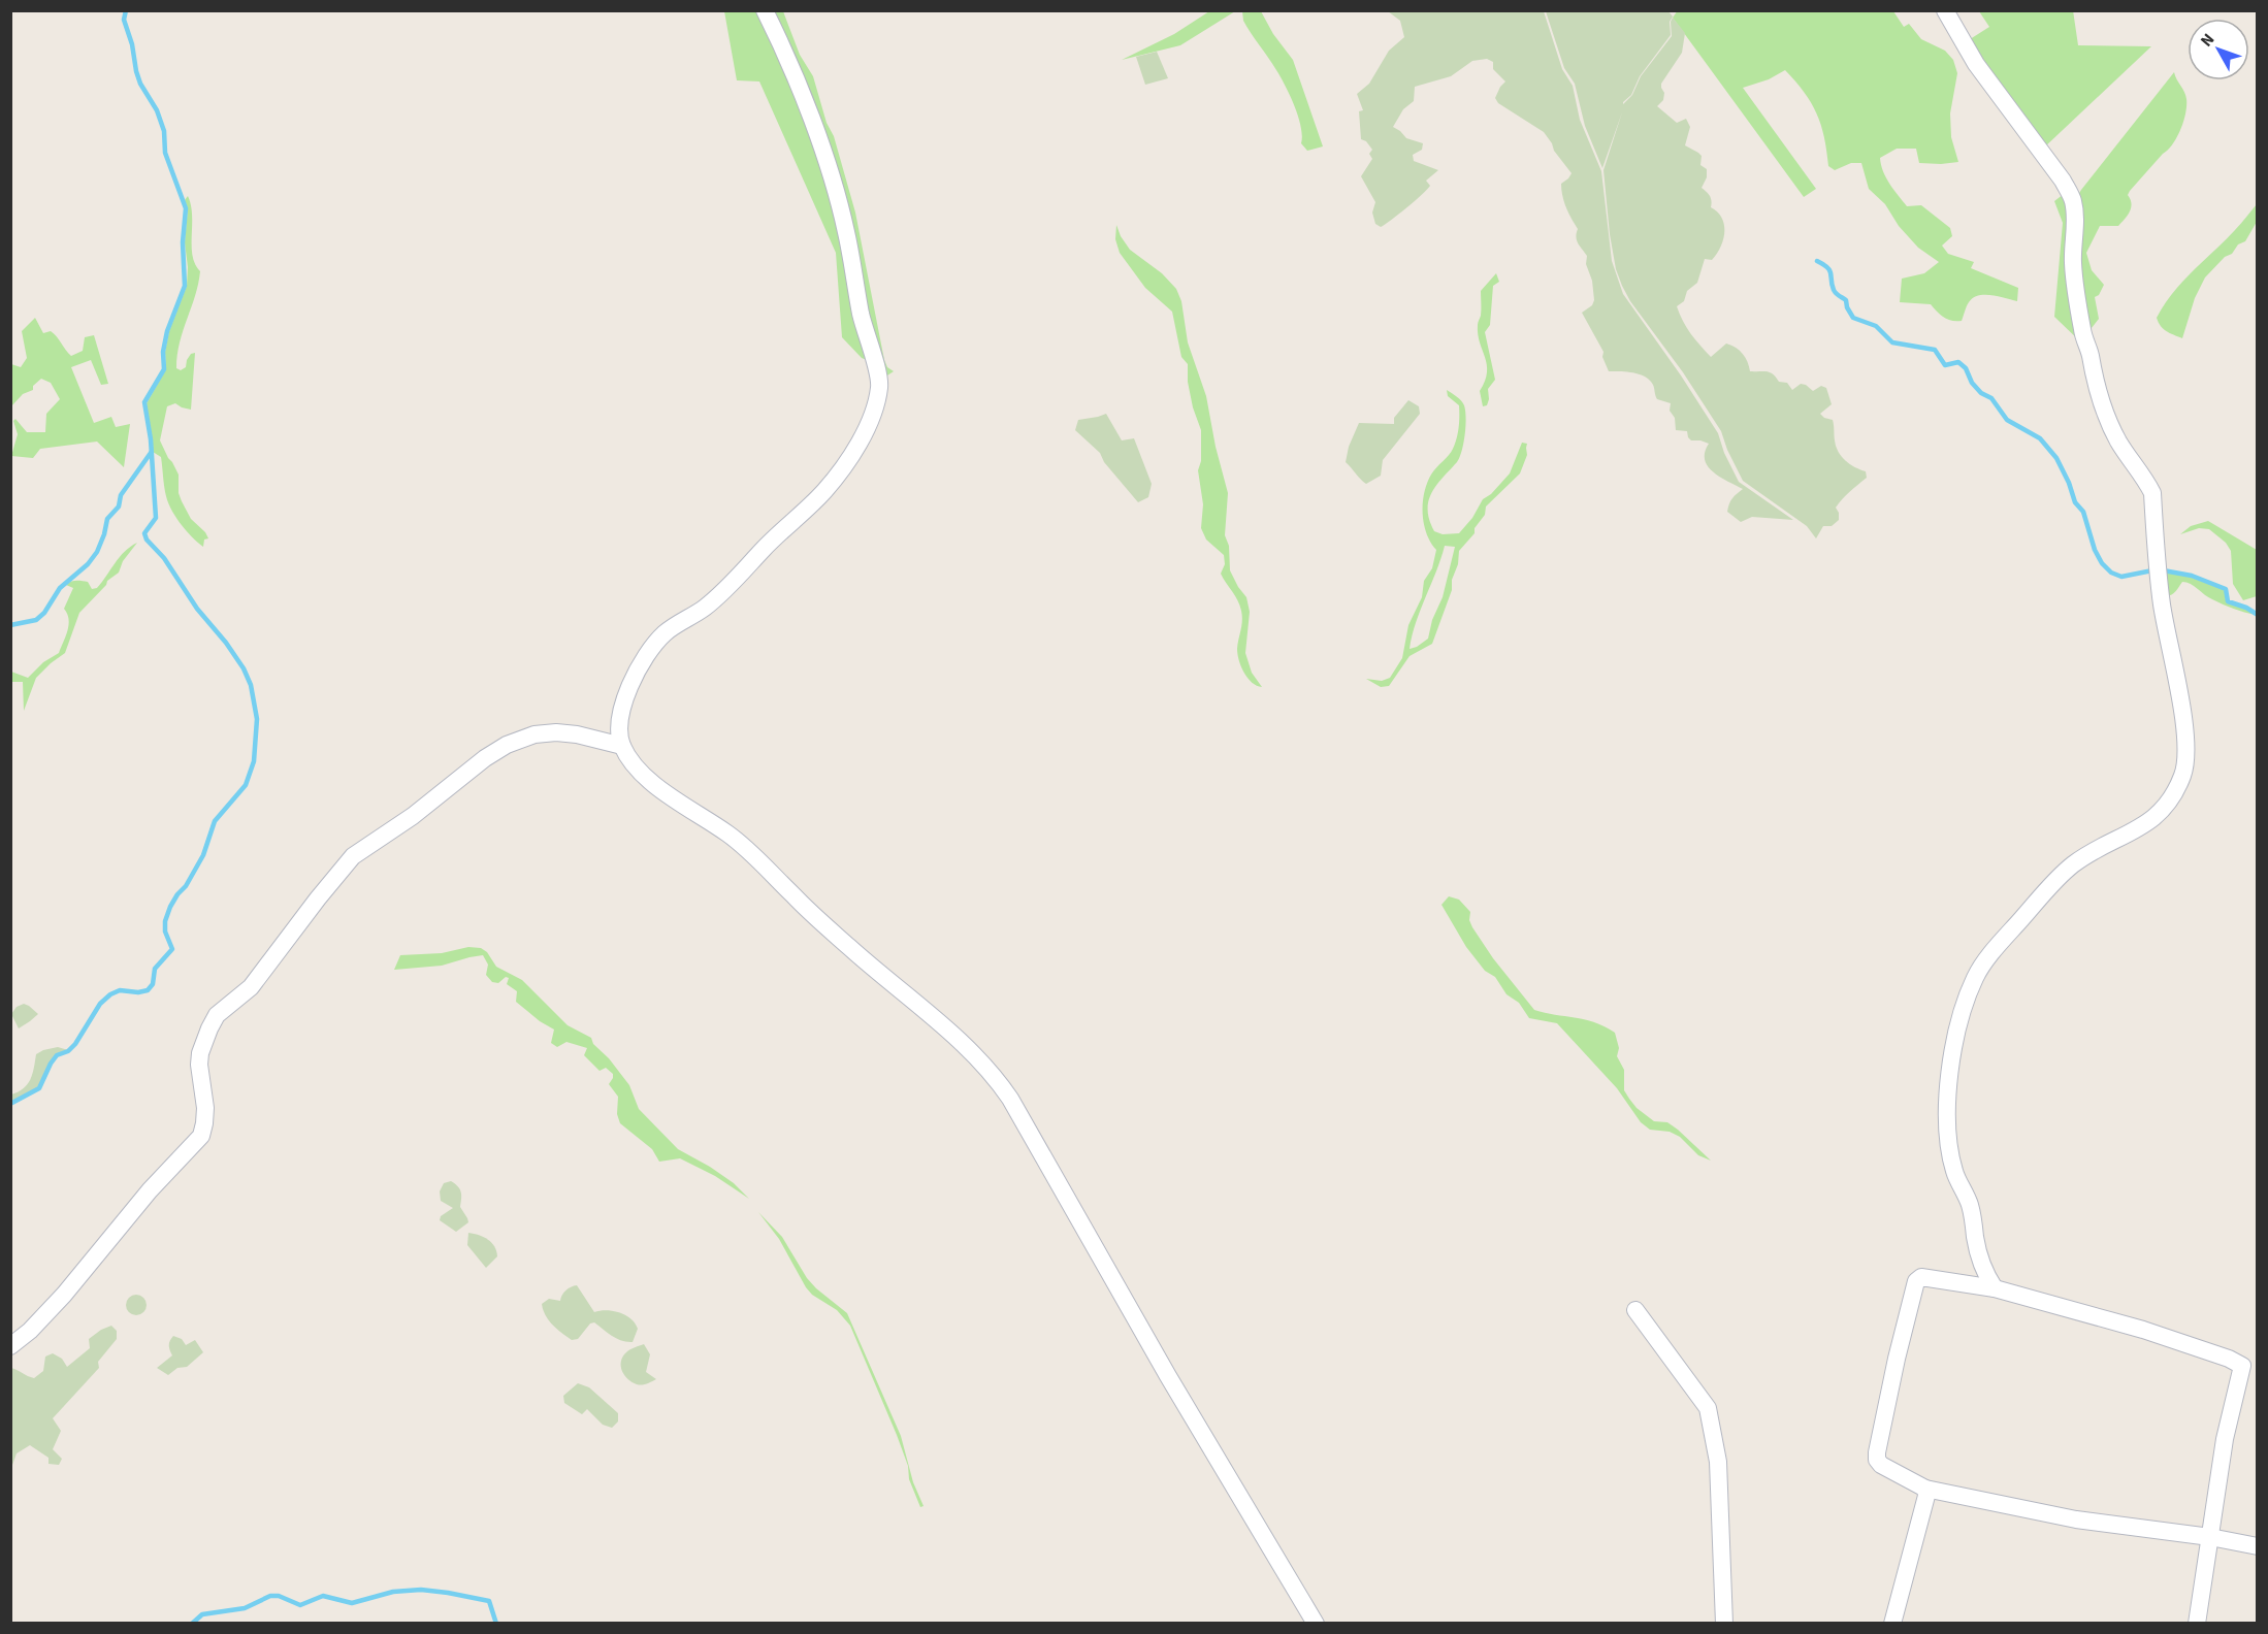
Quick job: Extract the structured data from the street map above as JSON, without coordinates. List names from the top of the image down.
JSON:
{
  "north": "top left"
}
